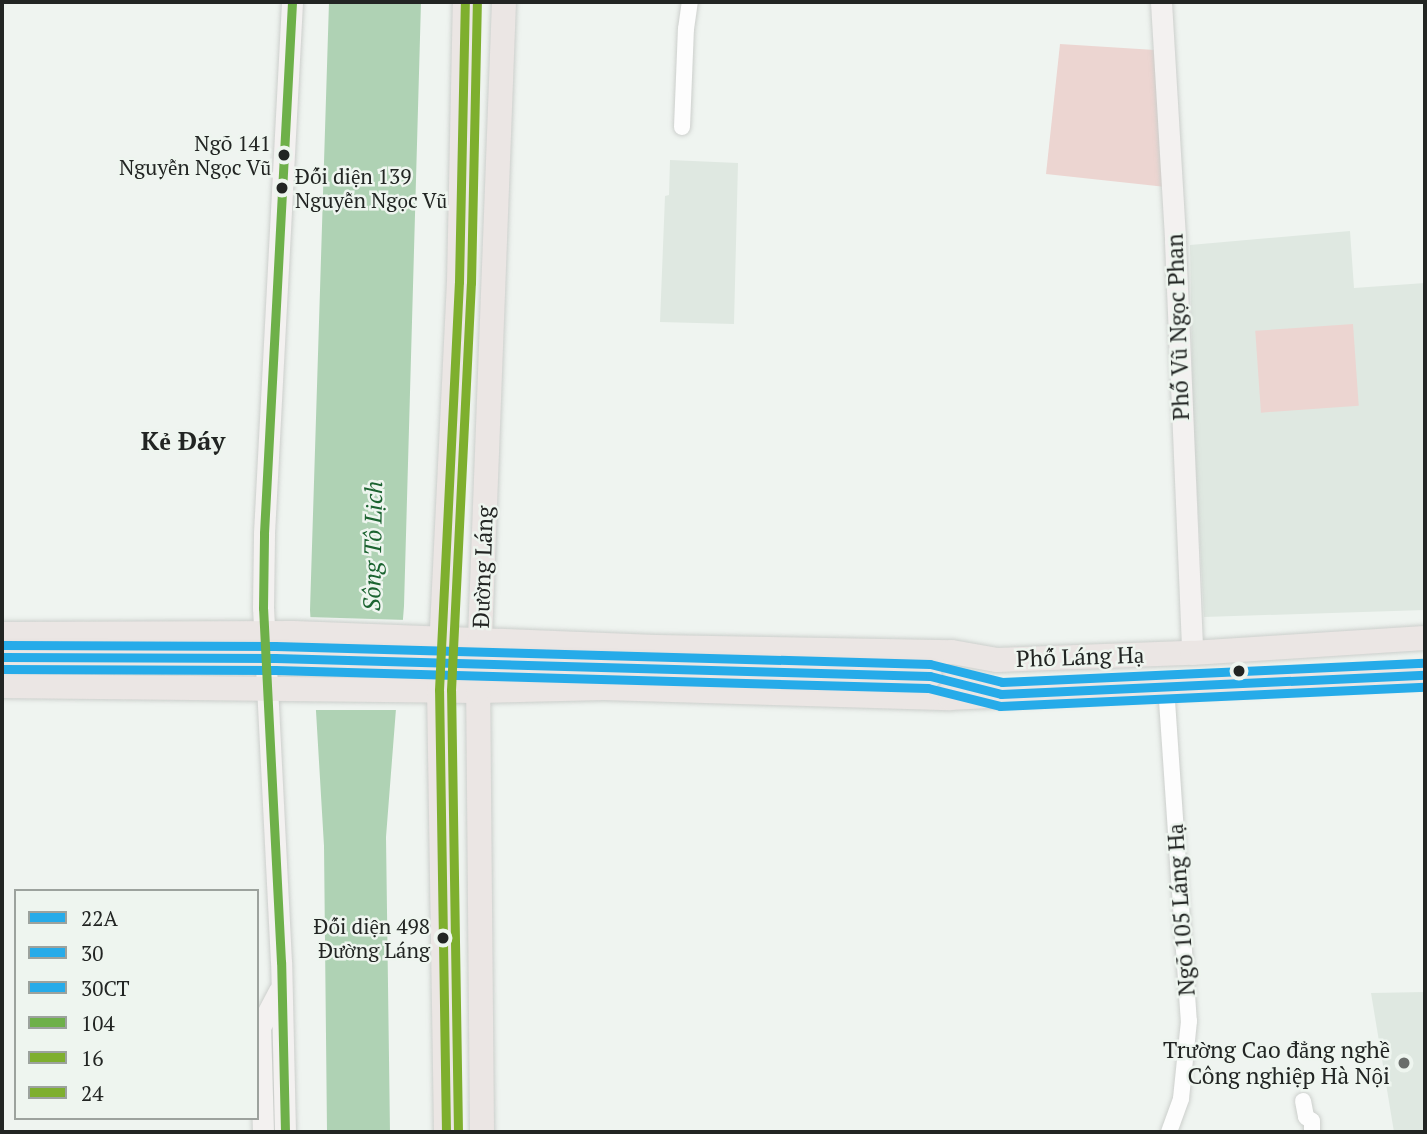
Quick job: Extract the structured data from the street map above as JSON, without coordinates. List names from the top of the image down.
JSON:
{
  "streets": {
    "main road": ["Phố Vũ Ngọc Phan", "Đường Láng", "Phố Láng Hạ"],
    "street": ["Ngõ 105 Láng Hạ"]
  },
  "crossings": [
    ["Phố Vũ Ngọc Phan", "Phố Láng Hạ"],
    ["Đường Láng", "Phố Láng Hạ"],
    ["Phố Láng Hạ", "Ngõ 105 Láng Hạ"]
  ],
  "districts": ["Kẻ Đáy"],
  "water": ["Sông Tô Lịch"],
  "places": [
    "Ngõ 141 Nguyễn Ngọc Vũ",
    "Đối diện 139 Nguyễn Ngọc Vũ",
    "Đối diện 498 Đường Láng",
    "Trường Cao đẳng nghề Công nghiệp Hà Nội"
  ],
  "lines": [
    "transit line 104",
    "transit line 16",
    "transit line 24",
    "transit line 30CT",
    "transit line 22A",
    "transit line 30"
  ],
  "legend": [
    "22A",
    "30",
    "30CT",
    "104",
    "16",
    "24"
  ]
}
